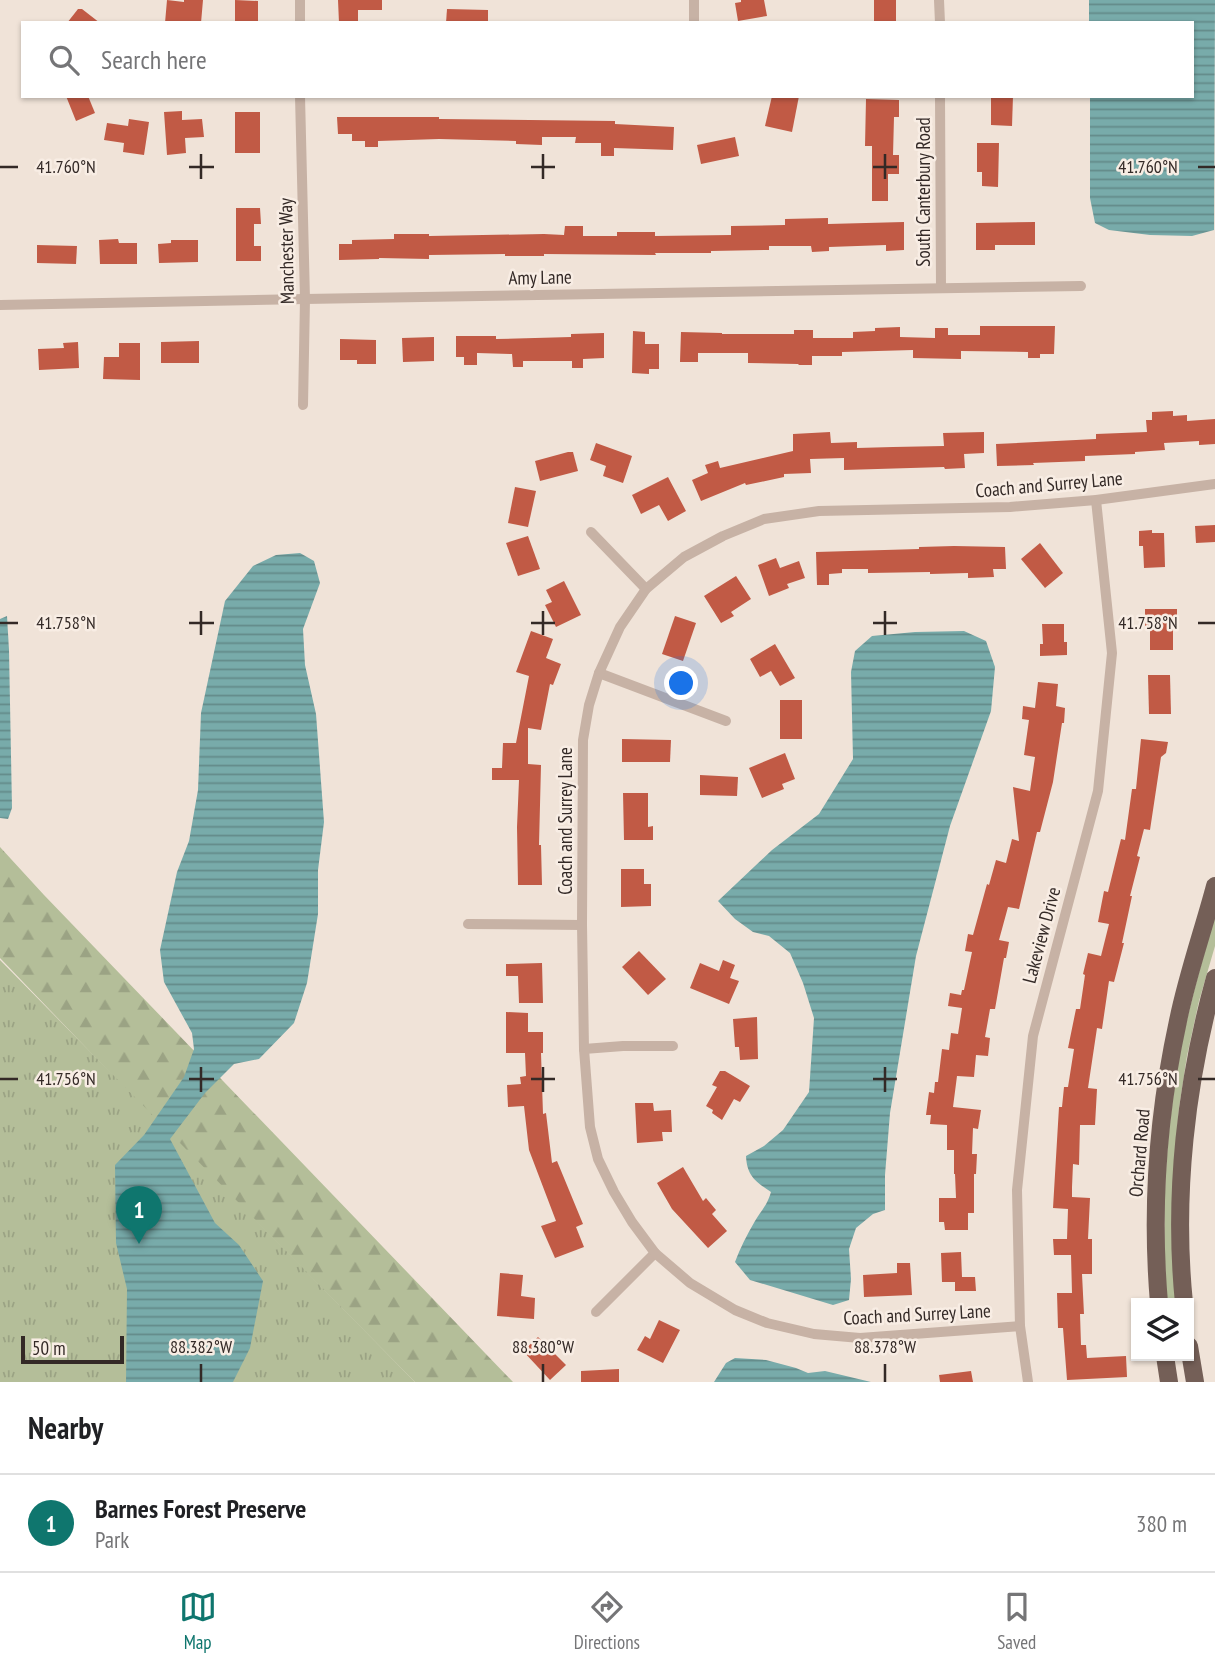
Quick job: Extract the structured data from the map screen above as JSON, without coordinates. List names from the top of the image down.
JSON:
{
  "streets": {
    "main road": ["Orchard Road"],
    "street": [
      "South Canterbury Road",
      "Manchester Way",
      "Amy Lane",
      "Coach and Surrey Lane",
      "Lakeview Drive"
    ]
  },
  "crossings": [
    ["South Canterbury Road", "Amy Lane"],
    ["Manchester Way", "Amy Lane"],
    ["Coach and Surrey Lane", "Lakeview Drive"]
  ],
  "scale_bar": "50 m",
  "page": {
    "search": "Search here",
    "pins": "1",
    "scale": "50 m",
    "heading": "Nearby",
    "list": [
      {
        "mark": "1",
        "name": "Barnes Forest Preserve",
        "note": "Park",
        "value": "380 m"
      }
    ],
    "nav": ["Map", "Directions", "Saved"]
  },
  "coordinates": [
    "41.760°N",
    "41.758°N",
    "41.756°N",
    "88.382°W",
    "88.380°W",
    "88.378°W"
  ]
}
